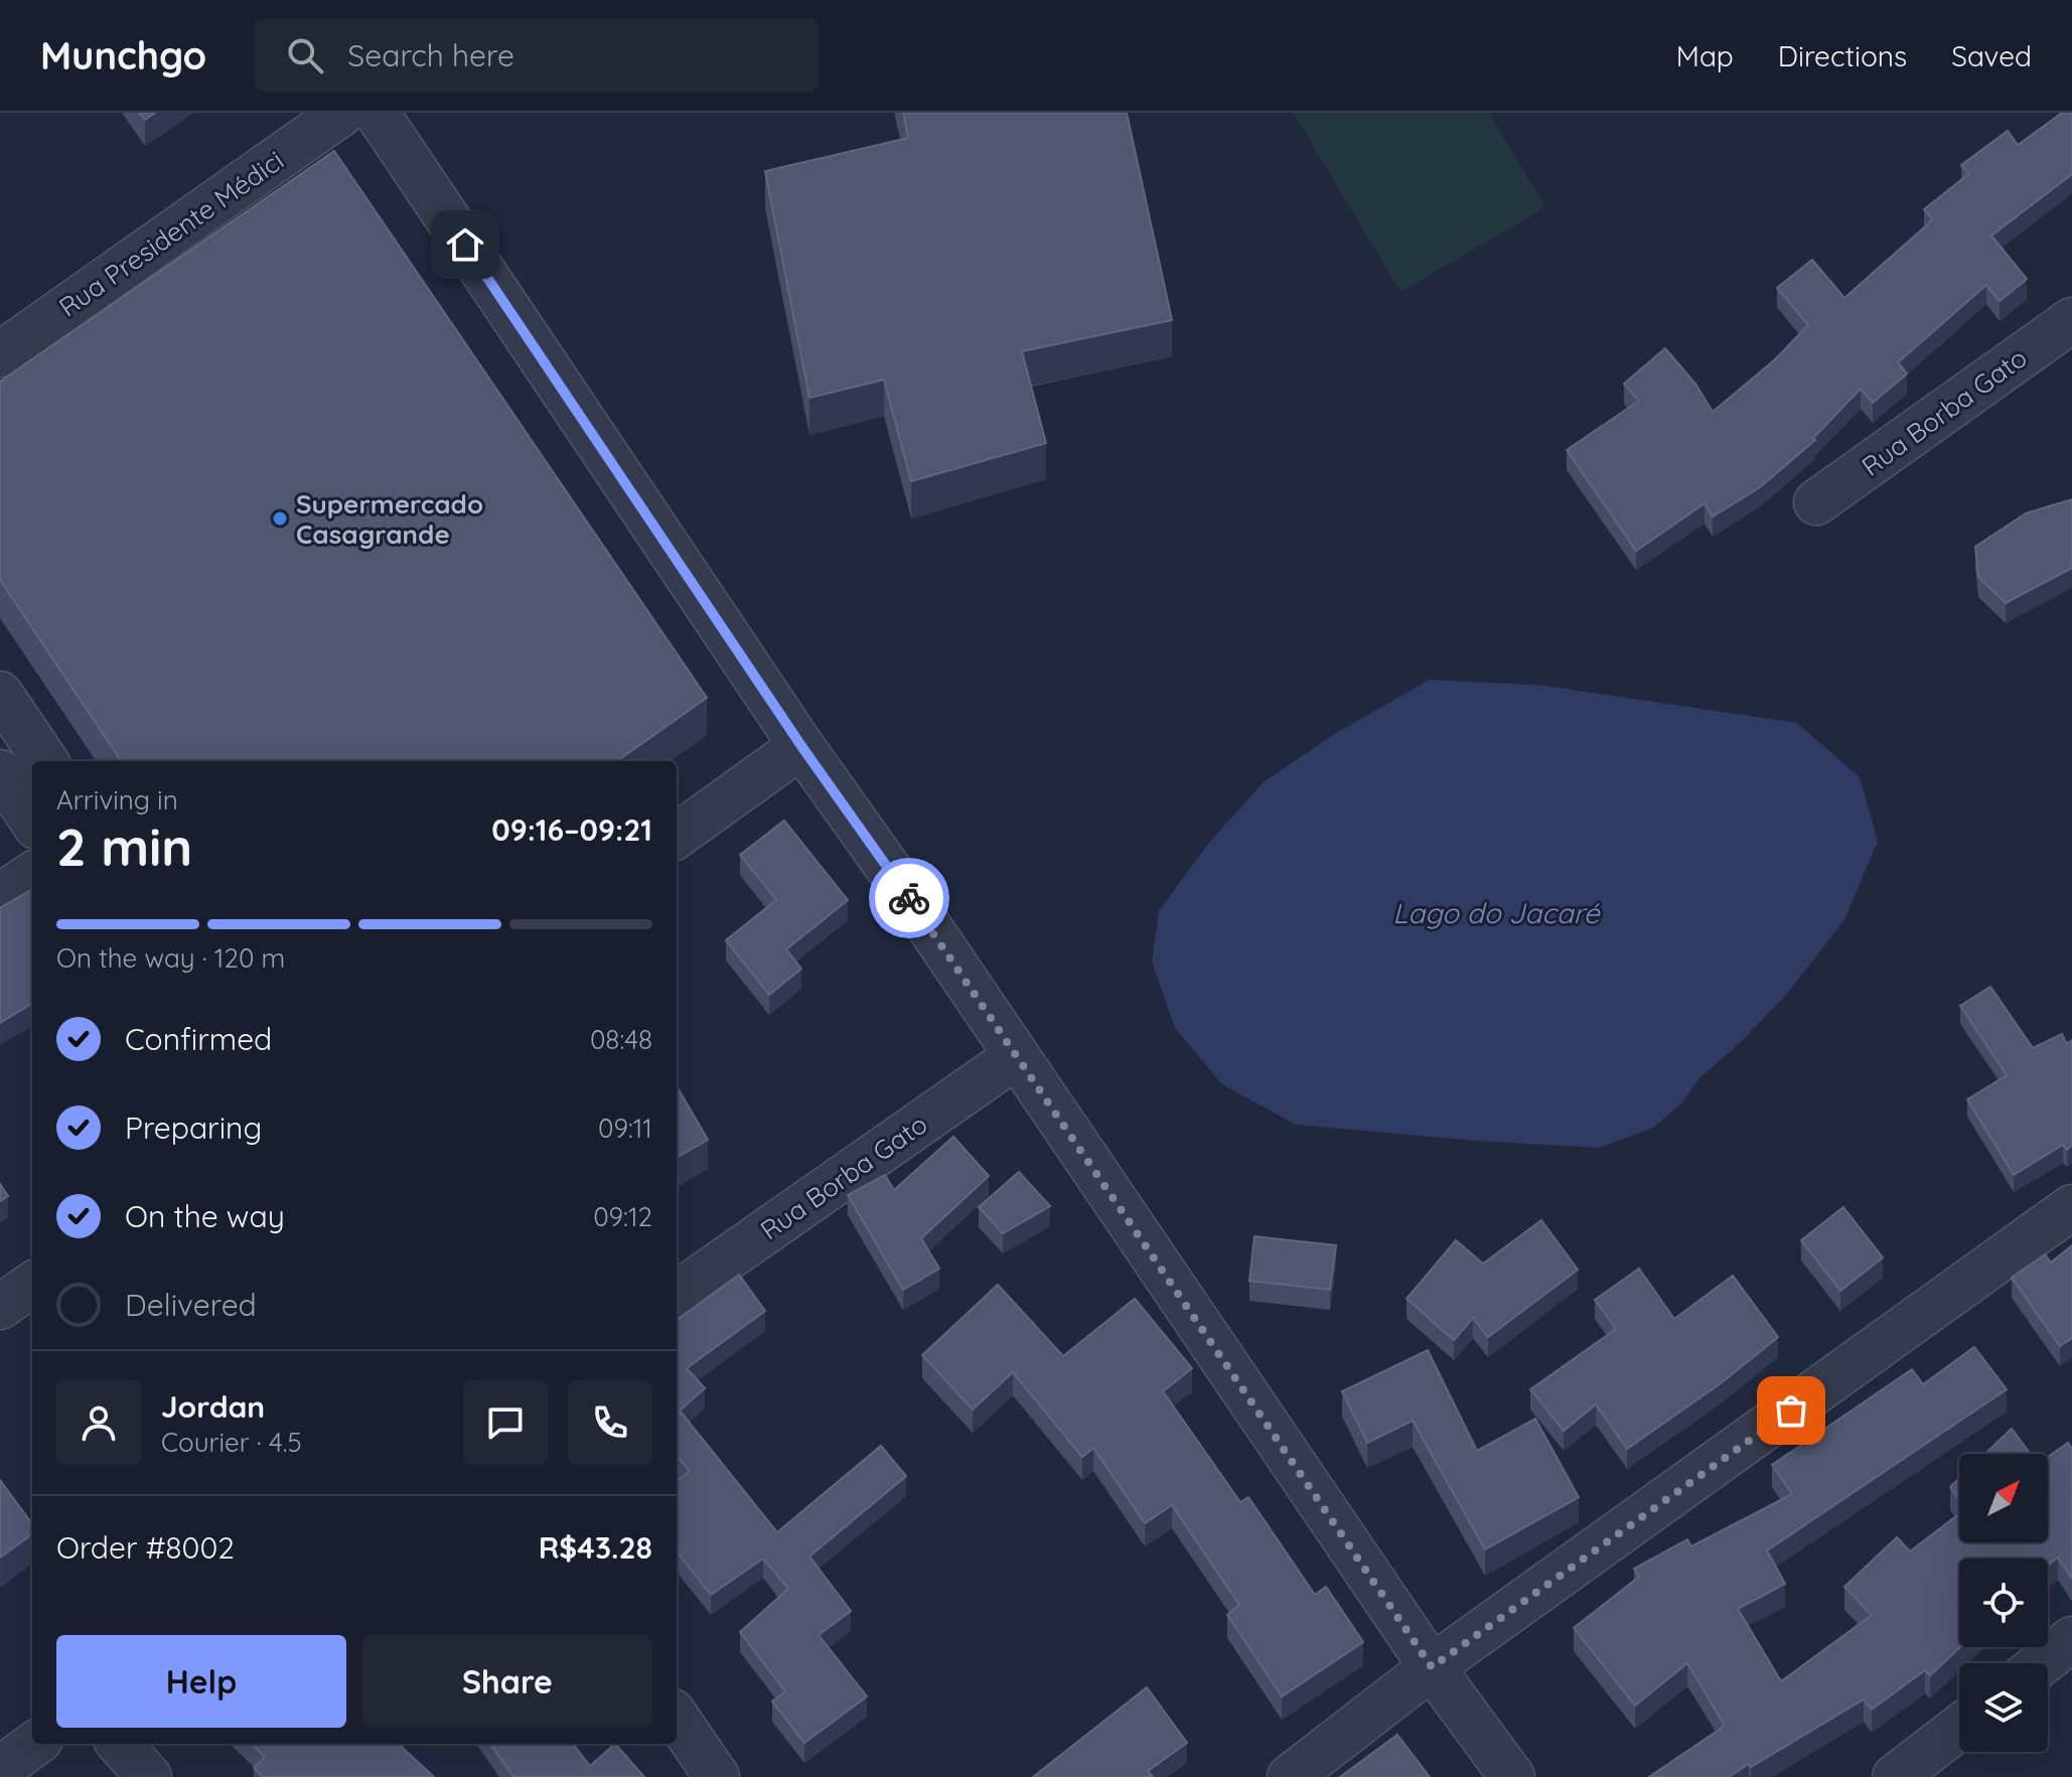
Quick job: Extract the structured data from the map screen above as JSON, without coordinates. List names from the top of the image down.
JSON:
{
  "streets": {
    "street": ["Rua Presidente Médici", "Rua Borba Gato"]
  },
  "water": ["Lago do Jacaré"],
  "places": ["Supermercado Casagrande"],
  "north": "top right",
  "page": {
    "header": "Munchgo",
    "search": "Search here",
    "nav": ["Map", "Directions", "Saved"],
    "heading": ["2 min", "Arriving in", "09:16–09:21"],
    "panel": [
      "Jordan",
      "Courier · 4.5",
      "Order #8002",
      "R$43.28"
    ],
    "bar": "On the way · 120 m",
    "list": [
      ["Confirmed", "08:48"],
      ["Preparing", "09:11"],
      ["On the way", "09:12"],
      "Delivered"
    ],
    "buttons": ["Help", "Share"]
  }
}
